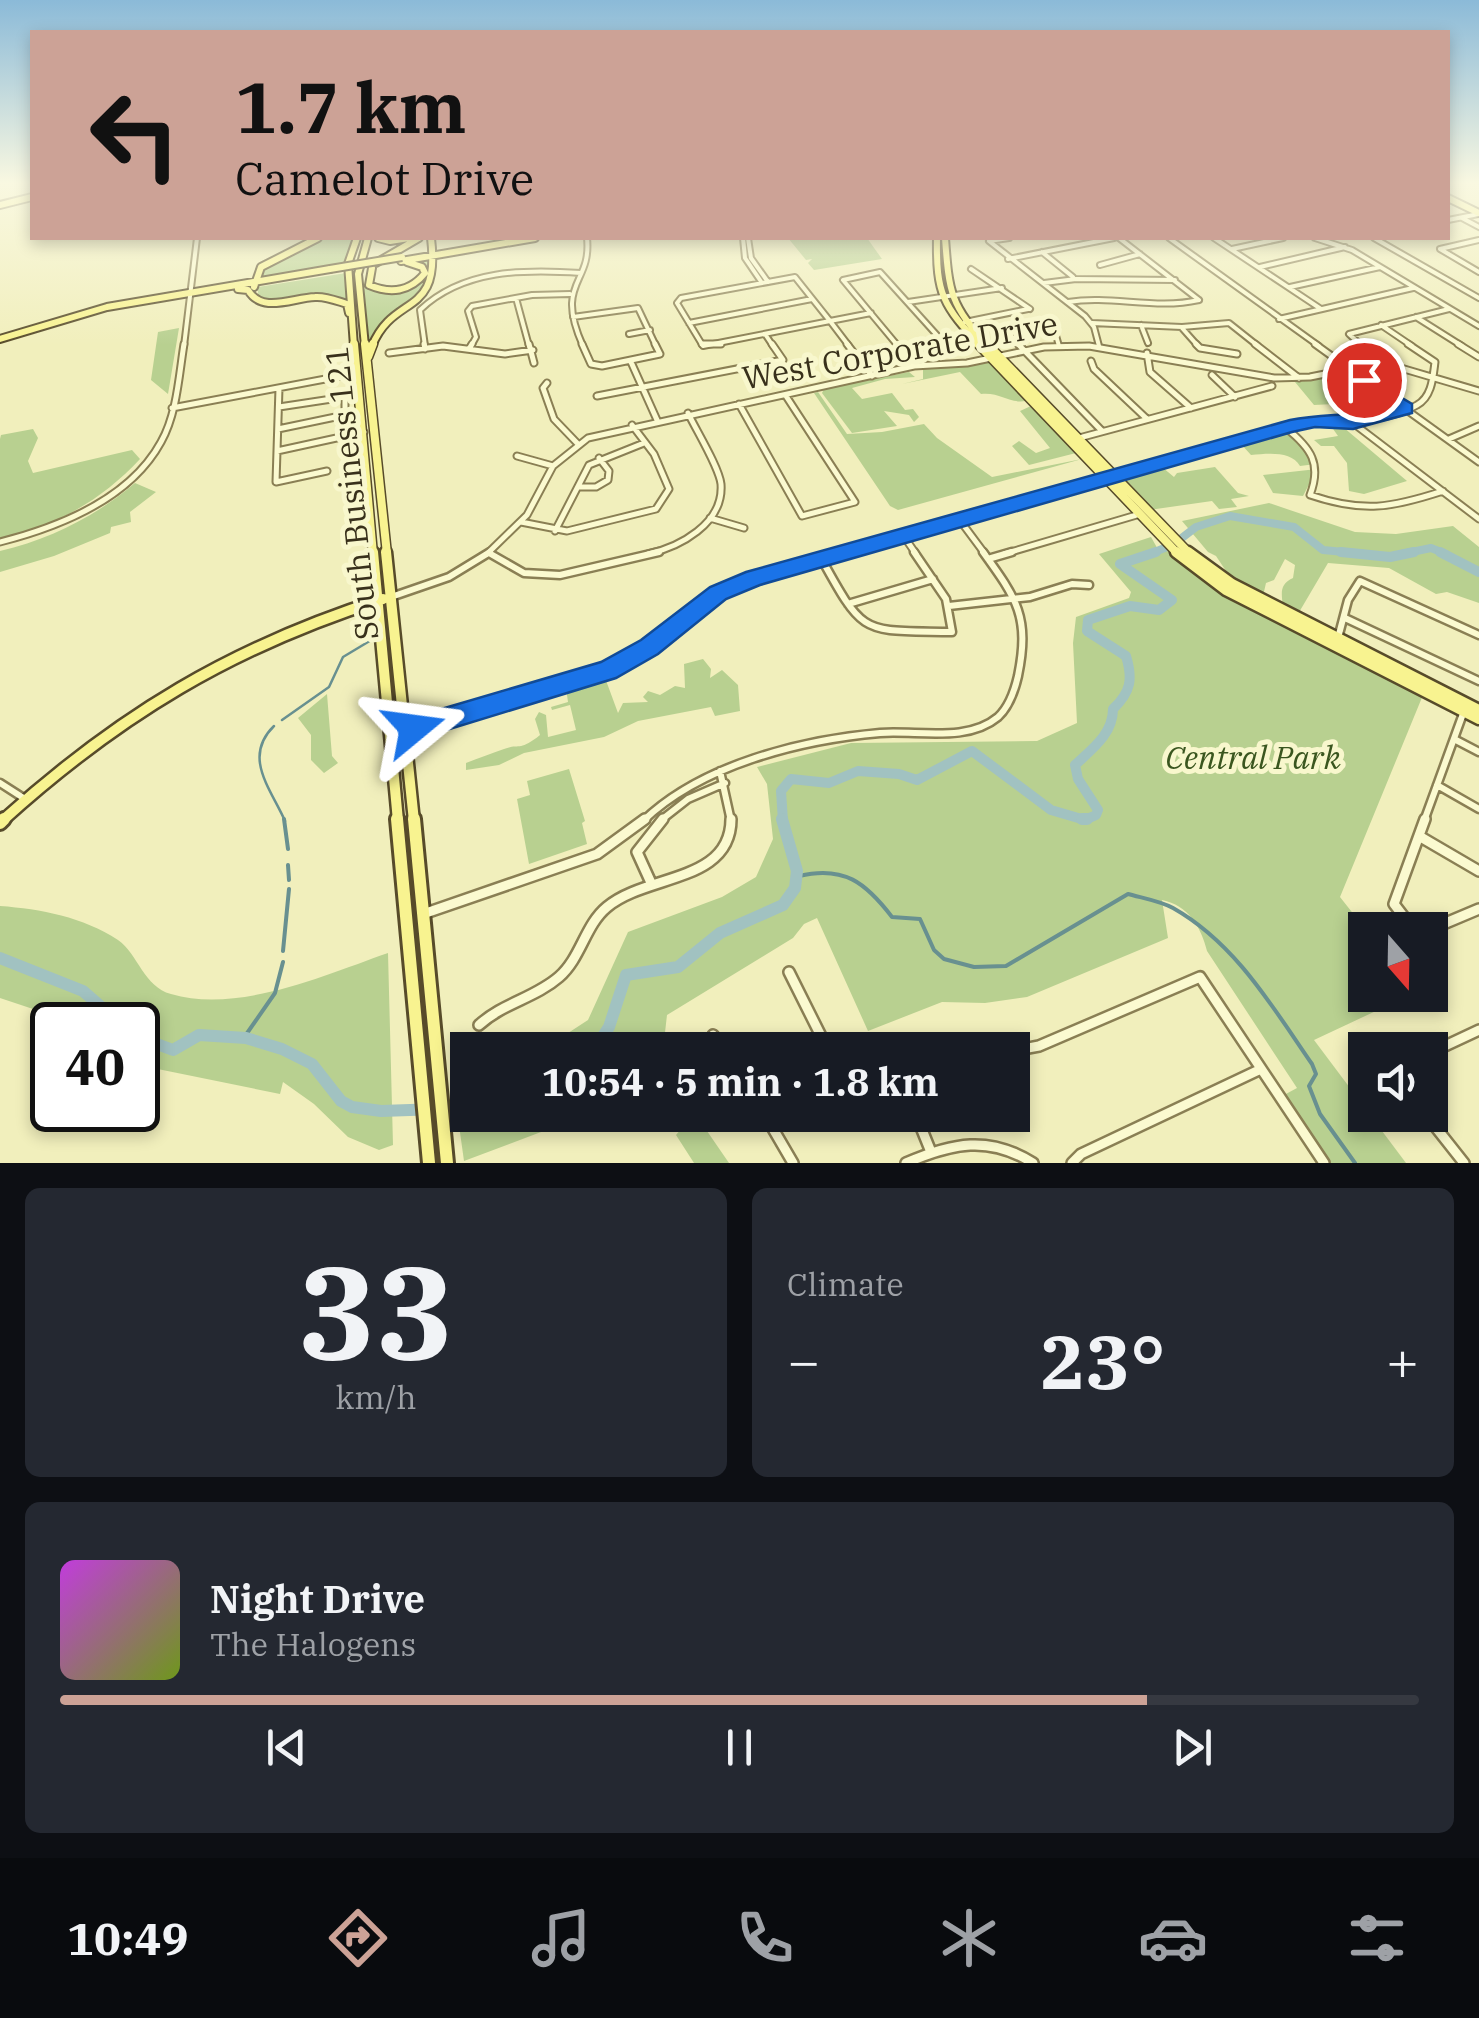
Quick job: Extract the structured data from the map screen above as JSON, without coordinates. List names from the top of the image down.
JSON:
{
  "streets": {
    "main road": ["South Business 121"],
    "street": ["West Corporate Drive"]
  },
  "crossings": [
    ["West Corporate Drive", "South Business 121"]
  ],
  "parks": ["Central Park"],
  "north": "bottom",
  "page": {
    "turn": ["1.7 km", "Camelot Drive"],
    "limit": "40",
    "trip": "10:54 · 5 min · 1.8 km",
    "tile": [
      ["33", "km/h"],
      "Climate"
    ],
    "heat": ["−", "23°", "+"],
    "song": ["Night Drive", "The Halogens"],
    "tabs": "10:49"
  }
}
